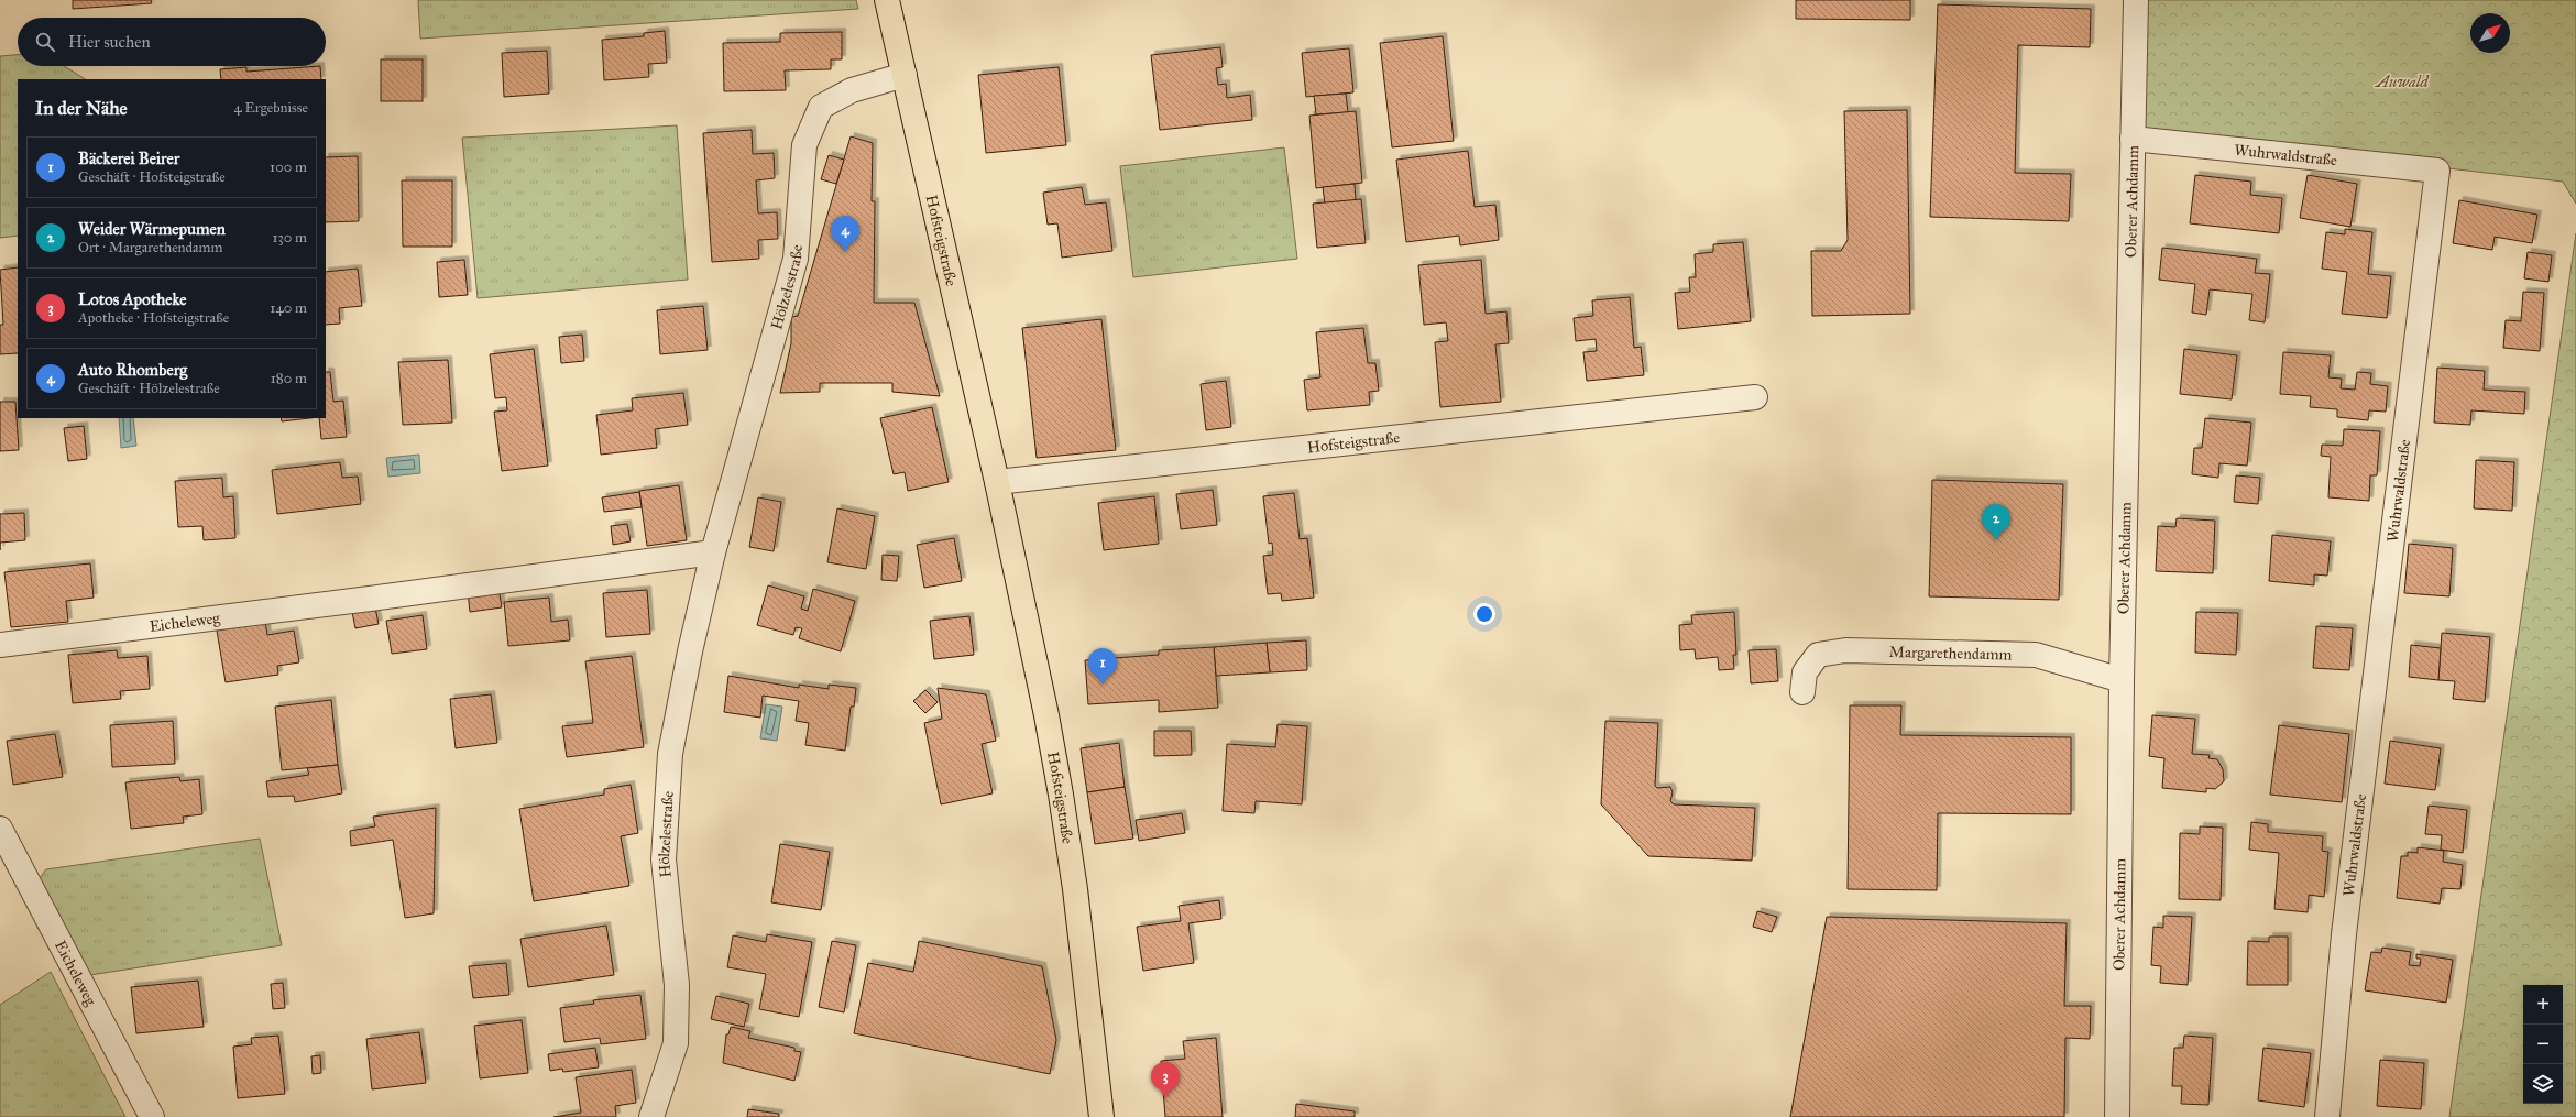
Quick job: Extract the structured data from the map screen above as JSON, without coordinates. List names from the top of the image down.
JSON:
{
  "streets": {
    "main road": ["Hofsteigstraße"],
    "street": [
      "Wuhrwaldstraße",
      "Oberer Achdamm",
      "Hölzelestraße",
      "Eicheleweg",
      "Margarethendamm"
    ]
  },
  "crossings": [
    ["Wuhrwaldstraße", "Oberer Achdamm"],
    ["Oberer Achdamm", "Margarethendamm"],
    ["Hofsteigstraße", "Hölzelestraße"],
    ["Hölzelestraße", "Eicheleweg"]
  ],
  "parks": ["Auwald"],
  "north": "top right",
  "page": {
    "search": "Hier suchen",
    "heading": ["In der Nähe", "4 Ergebnisse"],
    "list": [
      {
        "mark": "1",
        "name": "Bäckerei Beirer",
        "note": "Geschäft · Hofsteigstraße",
        "value": "100 m"
      },
      {
        "mark": "2",
        "name": "Weider Wärmepumen",
        "note": "Ort · Margarethendamm",
        "value": "130 m"
      },
      {
        "mark": "3",
        "name": "Lotos Apotheke",
        "note": "Apotheke · Hofsteigstraße",
        "value": "140 m"
      },
      {
        "mark": "4",
        "name": "Auto Rhomberg",
        "note": "Geschäft · Hölzelestraße",
        "value": "180 m"
      }
    ],
    "pins": [
      "4",
      "2",
      "1",
      "3"
    ],
    "map_buttons": ["+", "−"]
  }
}
